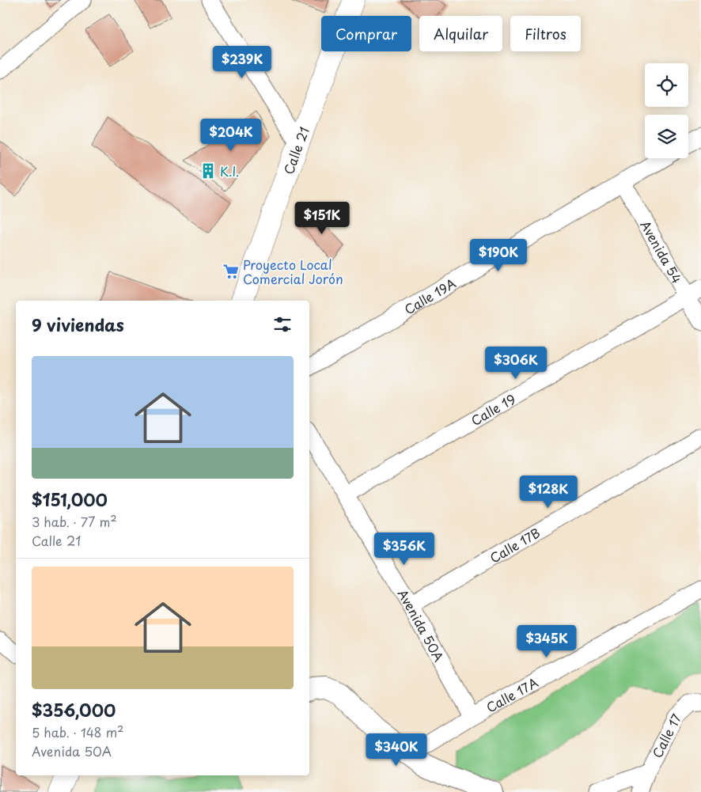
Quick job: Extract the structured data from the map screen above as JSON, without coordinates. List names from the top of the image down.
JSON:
{
  "streets": {
    "main road": ["Calle 21"],
    "street": [
      "Avenida 54",
      "Calle 19A",
      "Calle 19",
      "Calle 17B",
      "Avenida 50A",
      "Calle 17A",
      "Calle 17"
    ]
  },
  "crossings": [
    ["Avenida 54", "Calle 19A"],
    ["Avenida 54", "Calle 19"],
    ["Calle 19", "Avenida 50A"],
    ["Calle 17B", "Avenida 50A"],
    ["Avenida 50A", "Calle 17A"]
  ],
  "places": {
    "building": ["K.I."],
    "supermarket": ["Proyecto Local Comercial Jorón"]
  },
  "page": {
    "chip": ["Comprar", "Alquilar", "Filtros"],
    "price": [
      "$239K",
      "$204K",
      "$151K",
      "$190K",
      "$306K",
      "$128K",
      "$356K",
      "$345K",
      "$340K"
    ],
    "heading": "9 viviendas",
    "list": [
      {
        "name": "$151,000",
        "note": "3 hab. · 77 m² · Calle 21"
      },
      {
        "name": "$356,000",
        "note": "5 hab. · 148 m² · Avenida 50A"
      }
    ]
  }
}
